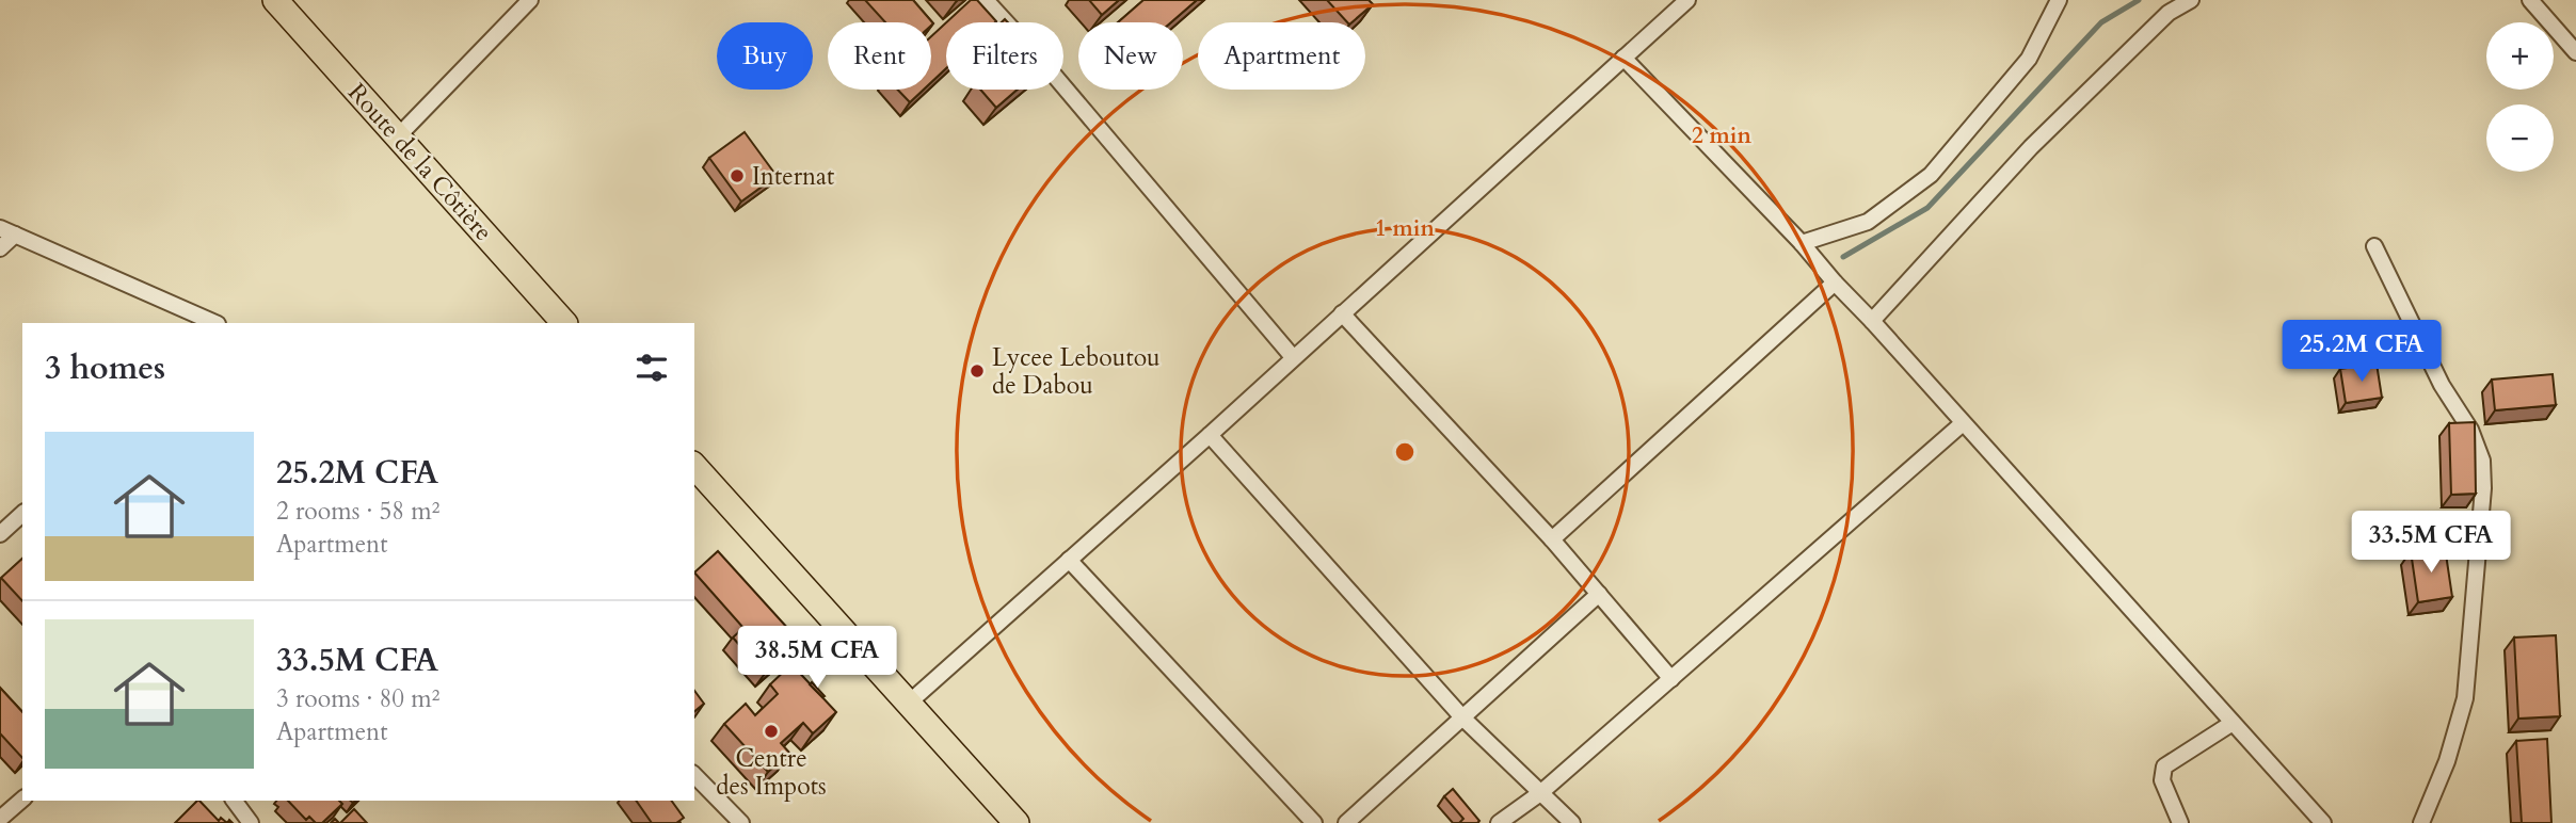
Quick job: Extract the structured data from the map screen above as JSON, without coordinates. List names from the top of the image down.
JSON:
{
  "streets": {
    "main road": ["Route de la Côtière"]
  },
  "places": ["Internat", "Lycee Leboutou de Dabou", "Centre des Impots"],
  "page": {
    "map_buttons": ["+", "−"],
    "chip": [
      "Buy",
      "Rent",
      "Filters",
      "New",
      "Apartment"
    ],
    "price": ["25.2M CFA", "33.5M CFA", "38.5M CFA"],
    "heading": "3 homes",
    "list": [
      {
        "name": "25.2M CFA",
        "note": "2 rooms · 58 m² · Apartment"
      },
      {
        "name": "33.5M CFA",
        "note": "3 rooms · 80 m² · Apartment"
      }
    ]
  },
  "rings": ["2 min", "1 min"]
}
